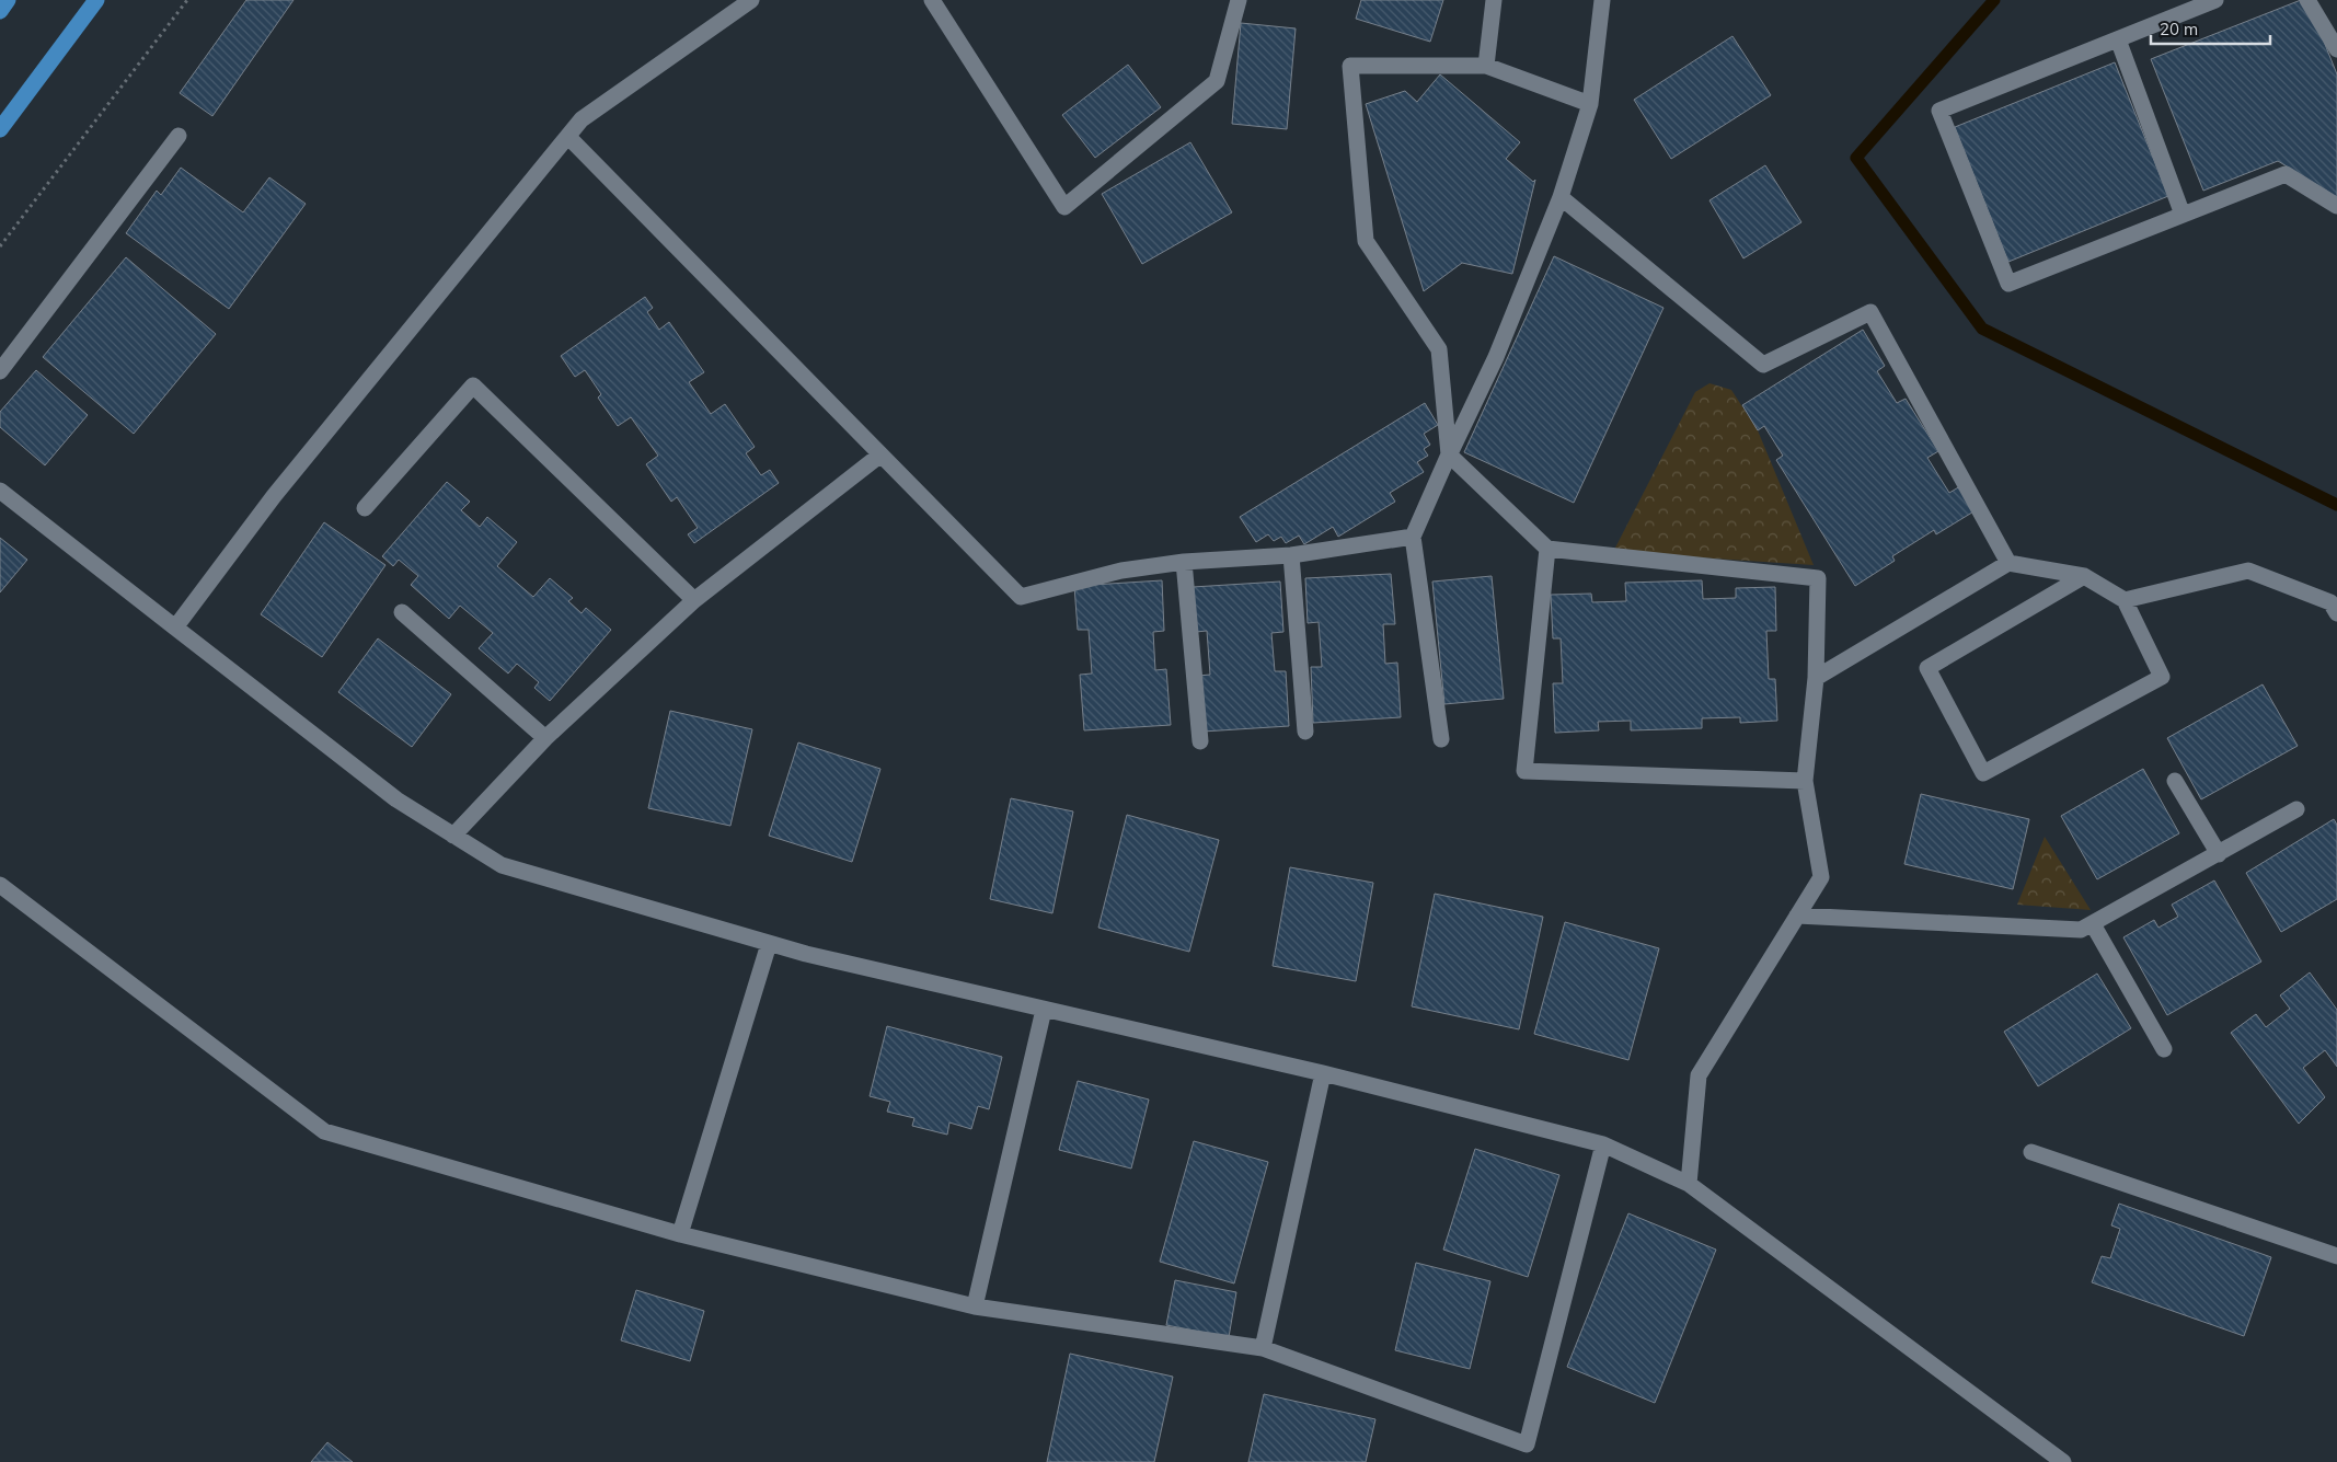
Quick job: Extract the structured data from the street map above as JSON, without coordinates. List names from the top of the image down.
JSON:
{
  "scale_bar": "20 m"
}
